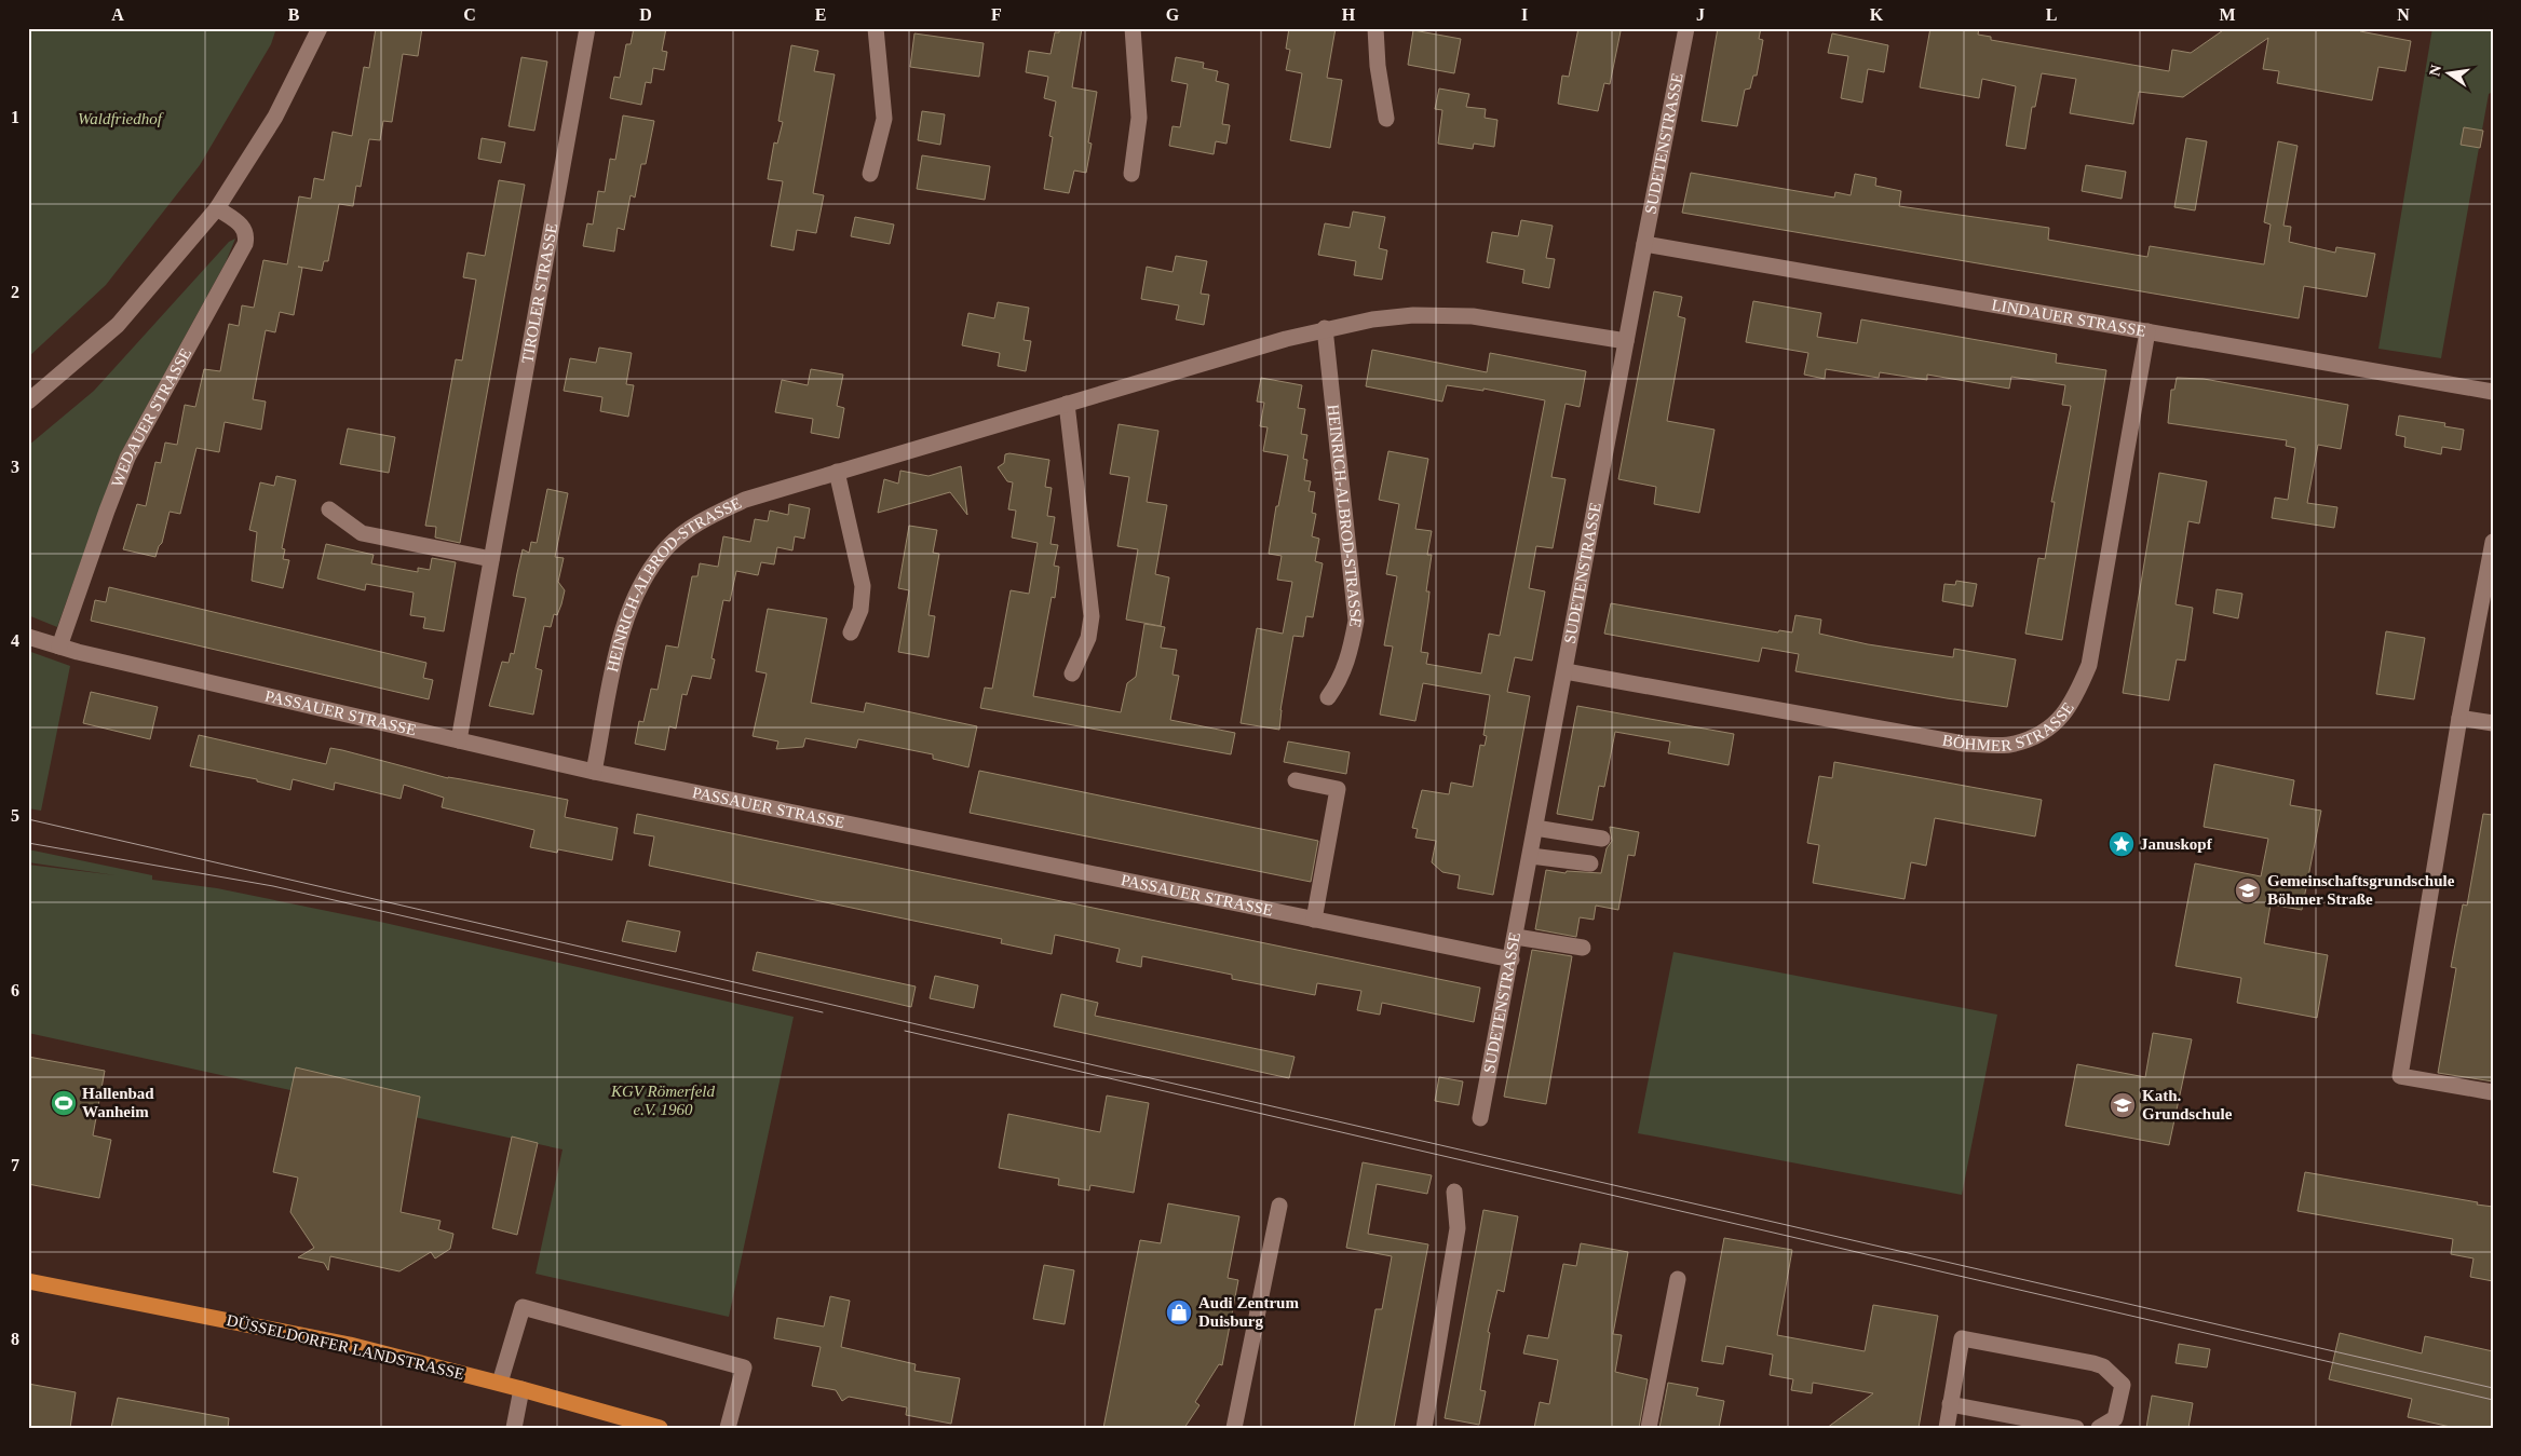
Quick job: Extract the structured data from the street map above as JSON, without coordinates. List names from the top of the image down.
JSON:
{
  "streets": {
    "main road": ["DÜSSELDORFER LANDSTRASSE"],
    "street": [
      "SUDETENSTRASSE",
      "TIROLER STRASSE",
      "LINDAUER STRASSE",
      "WEDAUER STRASSE",
      "HEINRICH-ALBROD-STRASSE",
      "PASSAUER STRASSE",
      "BÖHMER STRASSE"
    ]
  },
  "crossings": [
    ["SUDETENSTRASSE", "LINDAUER STRASSE"],
    ["SUDETENSTRASSE", "HEINRICH-ALBROD-STRASSE"],
    ["SUDETENSTRASSE", "PASSAUER STRASSE"],
    ["SUDETENSTRASSE", "BÖHMER STRASSE"],
    ["TIROLER STRASSE", "PASSAUER STRASSE"],
    ["LINDAUER STRASSE", "BÖHMER STRASSE"],
    ["WEDAUER STRASSE", "PASSAUER STRASSE"],
    ["HEINRICH-ALBROD-STRASSE", "PASSAUER STRASSE"]
  ],
  "parks": ["Waldfriedhof", "KGV Römerfeld e.V. 1960"],
  "places": {
    "place": ["Januskopf"],
    "school or university": ["Gemeinschaftsgrundschule Böhmer Straße", "Kath. Grundschule"],
    "sports": ["Hallenbad Wanheim"],
    "shop": ["Audi Zentrum Duisburg"]
  },
  "north": "left",
  "grid": {
    "columns": [
      "A",
      "B",
      "C",
      "D",
      "E",
      "F",
      "G",
      "H",
      "I",
      "J",
      "K",
      "L",
      "M",
      "N"
    ],
    "rows": [
      "1",
      "2",
      "3",
      "4",
      "5",
      "6",
      "7",
      "8"
    ]
  }
}
